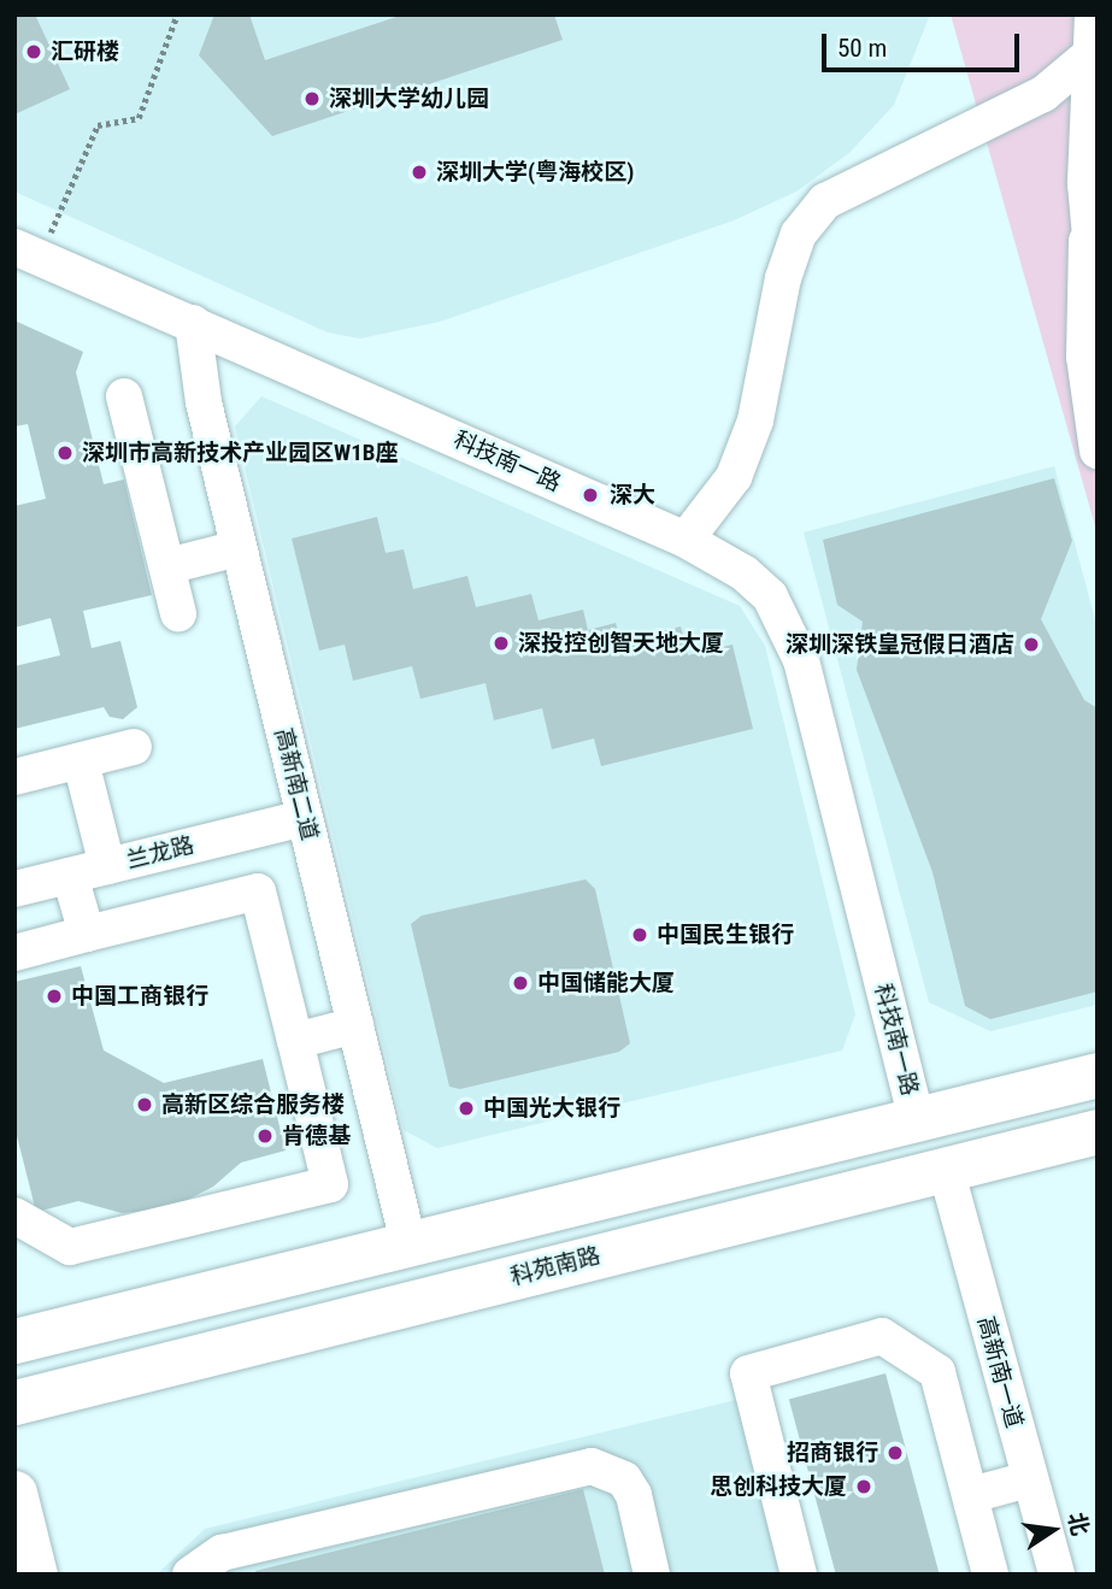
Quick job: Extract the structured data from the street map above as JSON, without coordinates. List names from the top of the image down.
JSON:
{
  "streets": {
    "main road": ["科苑南路"],
    "street": [
      "科技南一路",
      "高新南二道",
      "兰龙路",
      "高新南一道"
    ]
  },
  "crossings": [
    ["科技南一路", "高新南二道"],
    ["高新南二道", "兰龙路"],
    ["科苑南路", "高新南一道"]
  ],
  "places": [
    "汇研楼",
    "深圳大学幼儿园",
    "深圳大学(粤海校区)",
    "深圳市高新技术产业园区W1B座",
    "深大",
    "深投控创智天地大厦",
    "深圳深铁皇冠假日酒店",
    "中国民生银行",
    "中国储能大厦",
    "中国工商银行",
    "高新区综合服务楼",
    "中国光大银行",
    "肯德基",
    "招商银行",
    "思创科技大厦"
  ],
  "scale_bar": "50 m",
  "north": "right"
}
